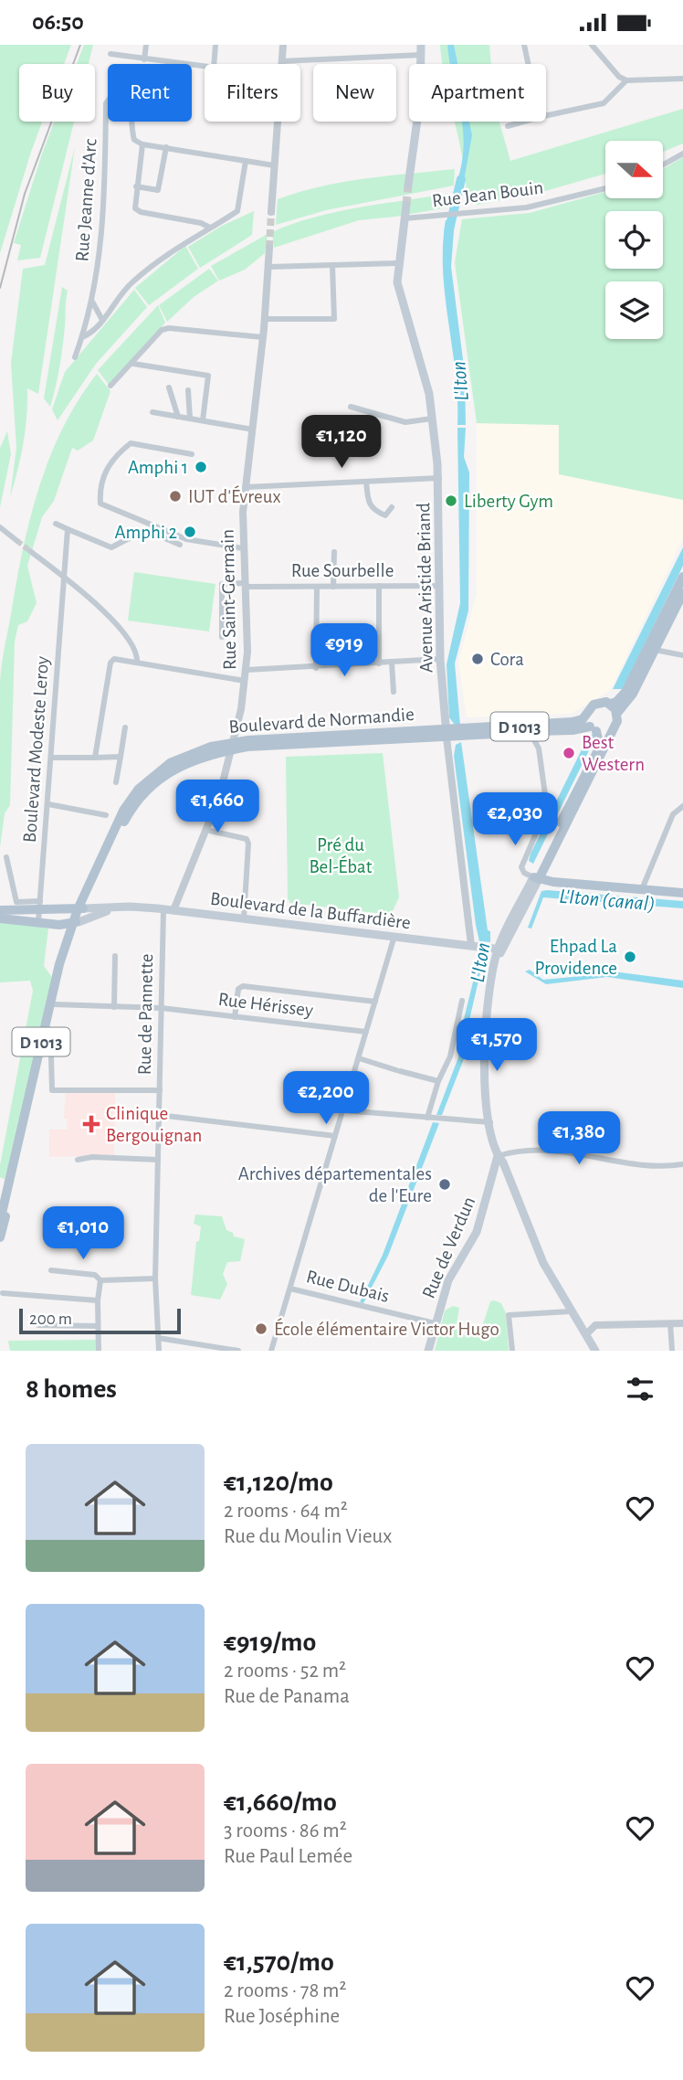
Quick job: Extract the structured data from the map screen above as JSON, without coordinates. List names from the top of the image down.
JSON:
{
  "streets": {
    "main road": [
      "Avenue Aristide Briand",
      "Boulevard de Normandie",
      "D 1013",
      "Boulevard de la Buffardière",
      "Rue de Verdun"
    ],
    "street": [
      "Rue Jean Bouin",
      "Rue Jeanne d'Arc",
      "Rue Sourbelle",
      "Rue Saint-Germain",
      "Boulevard Modeste Leroy",
      "Rue Hérissey",
      "Rue de Pannette",
      "Rue Dubais"
    ]
  },
  "crossings": [
    ["Rue Jean Bouin", "Avenue Aristide Briand"],
    ["Rue Sourbelle", "Avenue Aristide Briand"],
    ["Rue Sourbelle", "Rue Saint-Germain"],
    ["Avenue Aristide Briand", "Boulevard de Normandie"],
    ["Avenue Aristide Briand", "Boulevard de la Buffardière"],
    ["Rue Saint-Germain", "Boulevard de Normandie"],
    ["Rue Saint-Germain", "Boulevard de la Buffardière"],
    ["Boulevard de Normandie", "D 1013"],
    ["Boulevard de Normandie", "Boulevard de la Buffardière"],
    ["D 1013", "Boulevard de la Buffardière"],
    ["D 1013", "Rue Hérissey"],
    ["Boulevard de la Buffardière", "Rue de Pannette"],
    ["Rue Hérissey", "Rue de Pannette"],
    ["Rue de Verdun", "Rue Dubais"]
  ],
  "water": ["L'Iton", "L'Iton (canal)"],
  "parks": ["Pré du Bel-Ébat"],
  "places": {
    "other": [
      "Amphi 1",
      "IUT d'Évreux",
      "Liberty Gym",
      "Amphi 2",
      "Cora",
      "Best Western",
      "Ehpad La Providence",
      "Archives départementales de l'Eure",
      "École élémentaire Victor Hugo"
    ],
    "health": ["Clinique Bergouignan"]
  },
  "scale_bar": "200 m",
  "north": "right",
  "page": {
    "status": "06:50",
    "chip": [
      "Buy",
      "Rent",
      "Filters",
      "New",
      "Apartment"
    ],
    "price": [
      "€1,120",
      "€919",
      "€1,660",
      "€2,030",
      "€1,570",
      "€2,200",
      "€1,380",
      "€1,010"
    ],
    "scale": "200 m",
    "heading": "8 homes",
    "list": [
      {
        "name": "€1,120/mo",
        "note": "2 rooms · 64 m² · Rue du Moulin Vieux"
      },
      {
        "name": "€919/mo",
        "note": "2 rooms · 52 m² · Rue de Panama"
      },
      {
        "name": "€1,660/mo",
        "note": "3 rooms · 86 m² · Rue Paul Lemée"
      },
      {
        "name": "€1,570/mo",
        "note": "2 rooms · 78 m² · Rue Joséphine"
      }
    ]
  }
}
